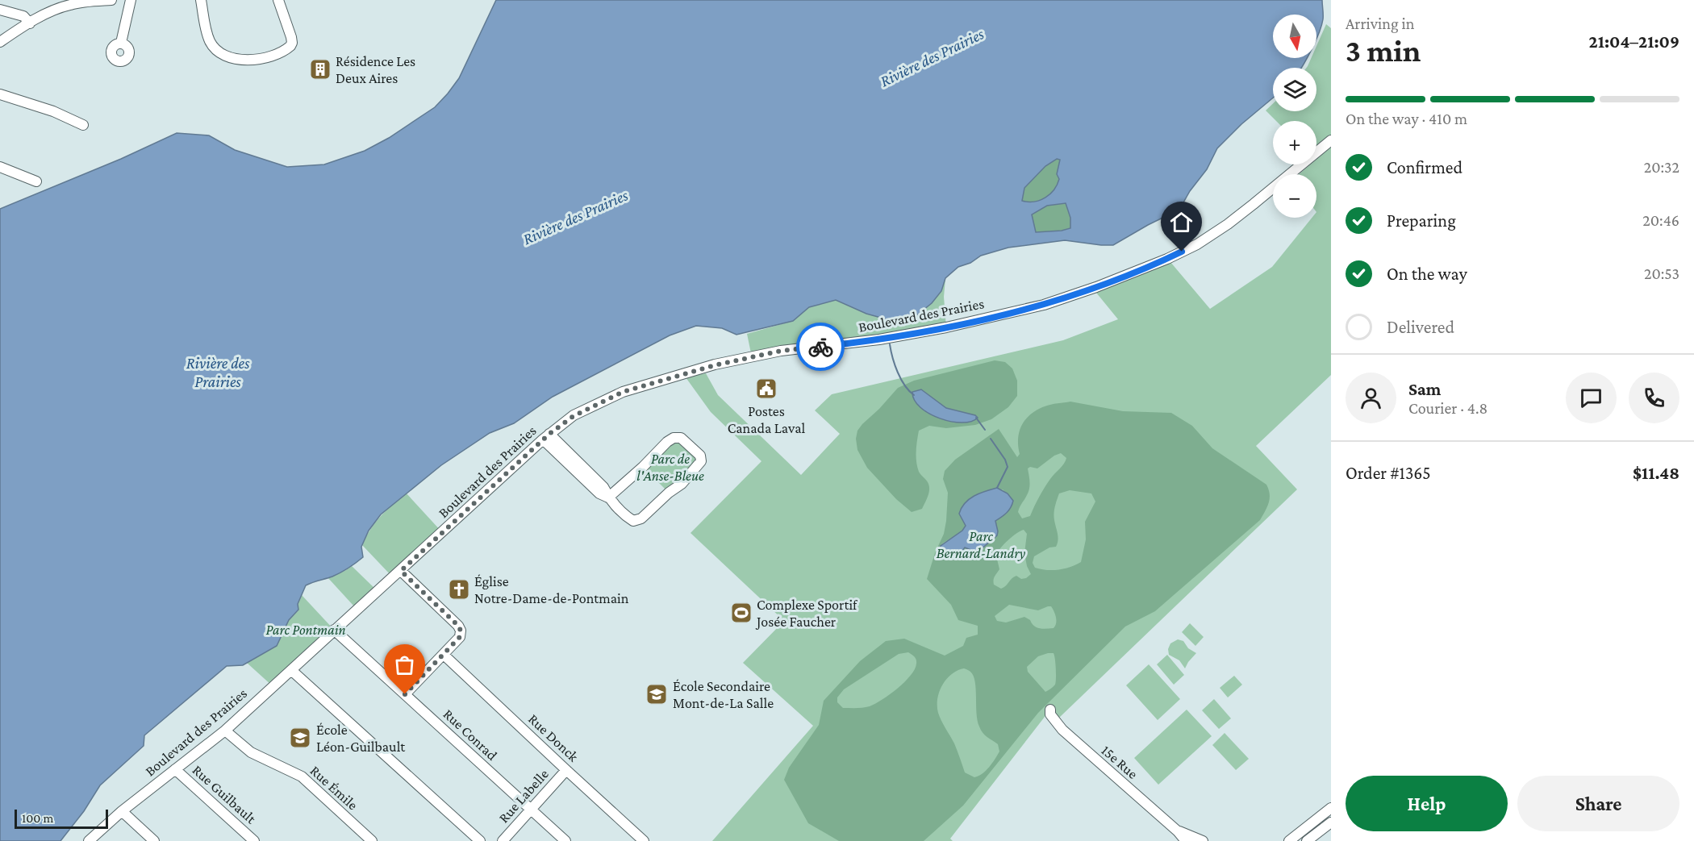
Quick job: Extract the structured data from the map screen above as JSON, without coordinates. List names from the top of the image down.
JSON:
{
  "streets": {
    "street": [
      "Boulevard des Prairies",
      "Rue Conrad",
      "Rue Donck",
      "15e Rue",
      "Rue Émile",
      "Rue Guilbault",
      "Rue Labelle"
    ]
  },
  "crossings": [
    ["Boulevard des Prairies", "Rue Conrad"],
    ["Boulevard des Prairies", "Rue Émile"],
    ["Boulevard des Prairies", "Rue Guilbault"],
    ["Rue Conrad", "Rue Labelle"],
    ["Rue Donck", "Rue Labelle"]
  ],
  "water": ["Rivière des Prairies"],
  "parks": ["Parc de l'Anse-Bleue", "Parc Bernard-Landry", "Parc Pontmain"],
  "places": {
    "building": ["Résidence Les Deux Aires"],
    "public building": ["Postes Canada Laval"],
    "church": ["Église Notre-Dame-de-Pontmain"],
    "sports": ["Complexe Sportif Josée Faucher"],
    "school or university": ["École Secondaire Mont-de-La Salle", "École Léon-Guilbault"]
  },
  "scale_bar": "100 m",
  "north": "bottom",
  "page": {
    "heading": ["3 min", "Arriving in", "21:04–21:09"],
    "panel": [
      "Sam",
      "Courier · 4.8",
      "Order #1365",
      "$11.48"
    ],
    "map_buttons": ["+", "−"],
    "bar": "On the way · 410 m",
    "list": [
      ["Confirmed", "20:32"],
      ["Preparing", "20:46"],
      ["On the way", "20:53"],
      "Delivered"
    ],
    "buttons": ["Help", "Share"],
    "scale": "100 m"
  }
}
